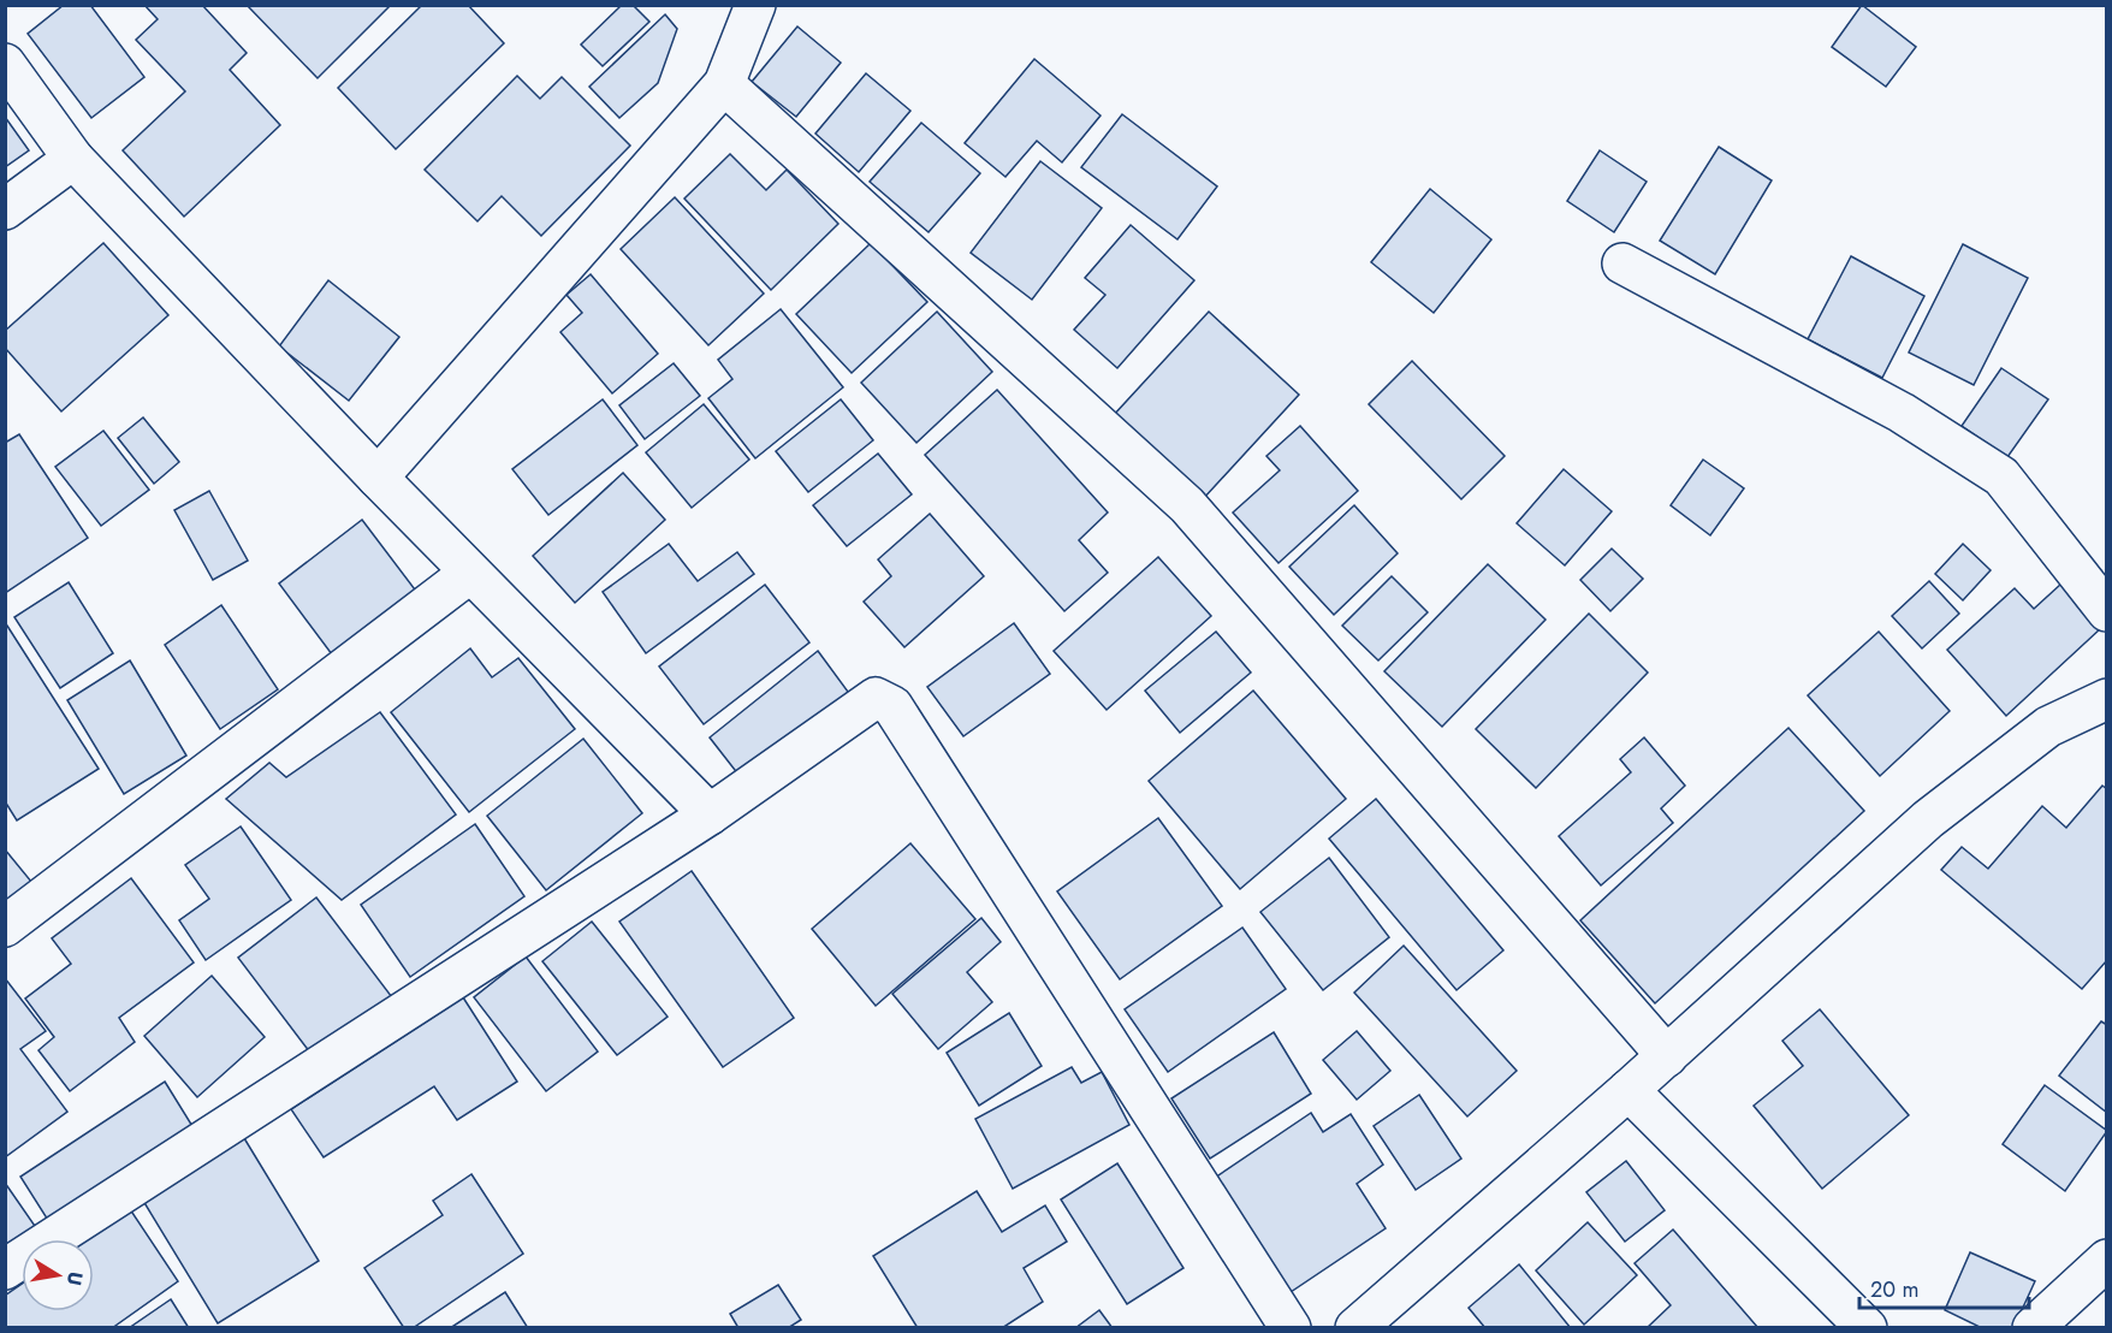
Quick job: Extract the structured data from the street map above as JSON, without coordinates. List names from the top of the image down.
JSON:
{
  "scale_bar": "20 m",
  "north": "right"
}
